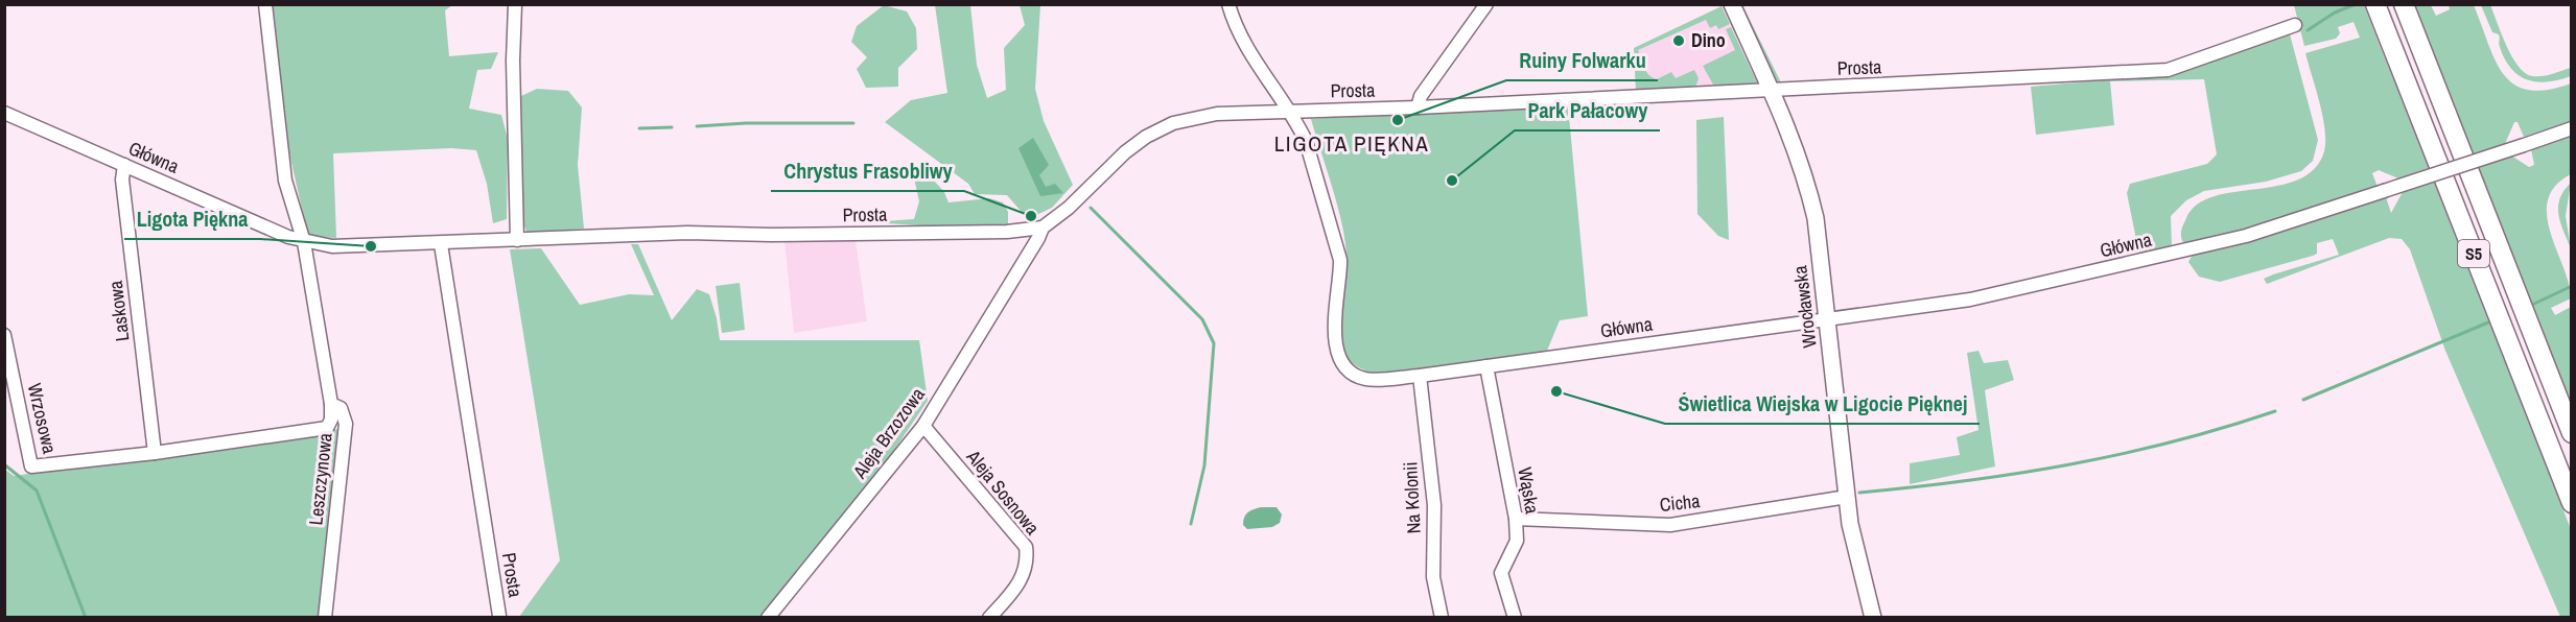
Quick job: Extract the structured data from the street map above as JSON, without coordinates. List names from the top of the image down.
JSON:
{
  "streets": {
    "highway": ["S5"],
    "main road": ["Wrocławska"],
    "street": [
      "Prosta",
      "Główna",
      "Laskowa",
      "Wrzosowa",
      "Aleja Brzozowa",
      "Leszczynowa",
      "Wąska",
      "Aleja Sosnowa",
      "Na Kolonii",
      "Cicha"
    ]
  },
  "crossings": [
    ["Prosta", "Główna"],
    ["Prosta", "Wrocławska"],
    ["Prosta", "Aleja Brzozowa"],
    ["Prosta", "Leszczynowa"],
    ["Główna", "Wrocławska"],
    ["Główna", "Laskowa"],
    ["Główna", "Wąska"],
    ["Główna", "Na Kolonii"],
    ["Wrocławska", "Cicha"],
    ["Laskowa", "Wrzosowa"],
    ["Aleja Brzozowa", "Aleja Sosnowa"],
    ["Wąska", "Cicha"]
  ],
  "districts": ["LIGOTA PIĘKNA"],
  "places": [
    "Dino",
    "Ruiny Folwarku",
    "Park Pałacowy",
    "Chrystus Frasobliwy",
    "Ligota Piękna",
    "Świetlica Wiejska w Ligocie Pięknej"
  ]
}
